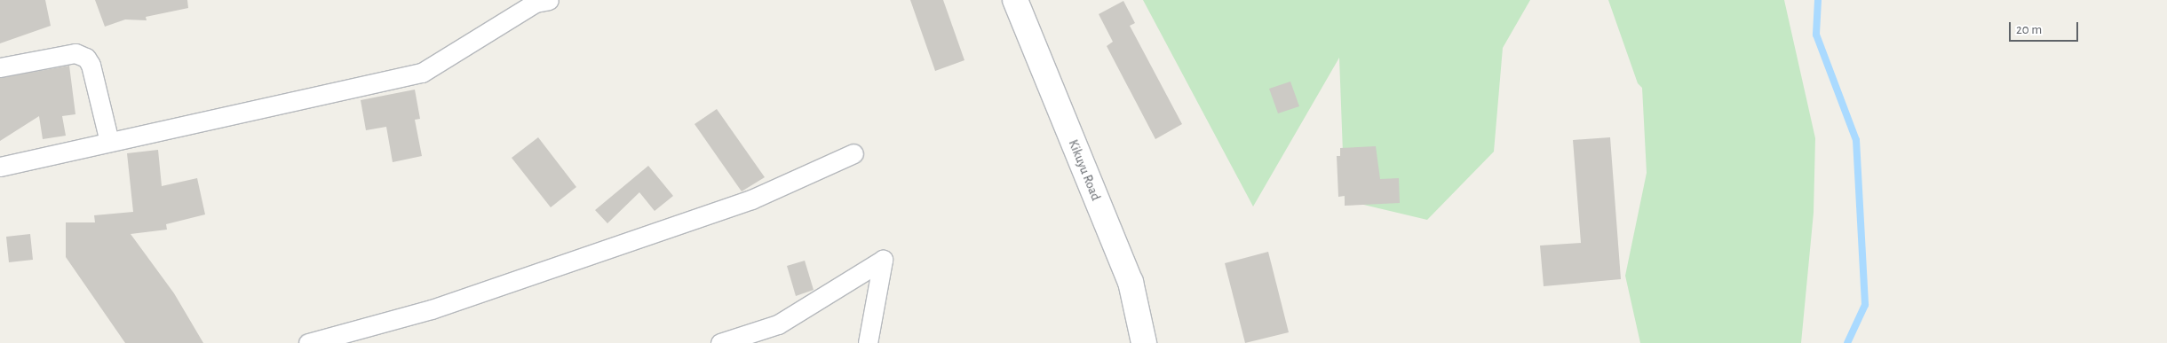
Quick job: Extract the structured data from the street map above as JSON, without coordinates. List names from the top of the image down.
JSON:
{
  "streets": {
    "main road": ["Kikuyu Road"]
  },
  "scale_bar": "20 m"
}
